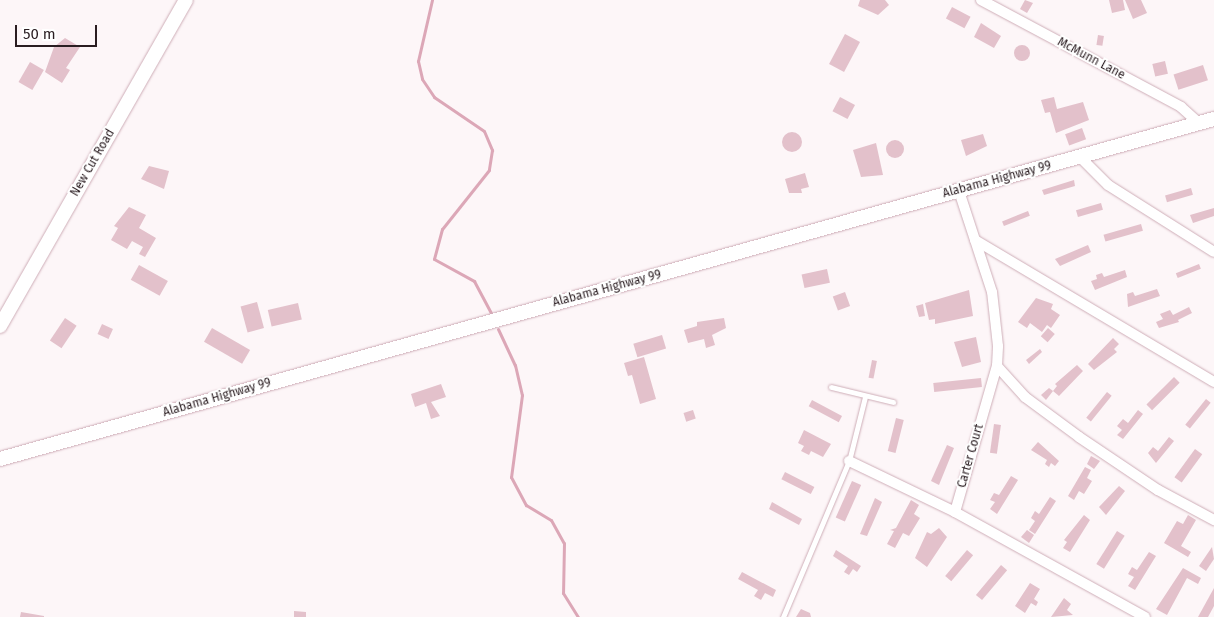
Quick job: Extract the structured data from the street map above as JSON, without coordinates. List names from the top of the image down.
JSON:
{
  "streets": {
    "main road": ["New Cut Road", "Alabama Highway 99"],
    "street": ["McMunn Lane", "Carter Court"]
  },
  "crossings": [
    ["McMunn Lane", "Alabama Highway 99"],
    ["Alabama Highway 99", "Carter Court"]
  ],
  "scale_bar": "50 m"
}
